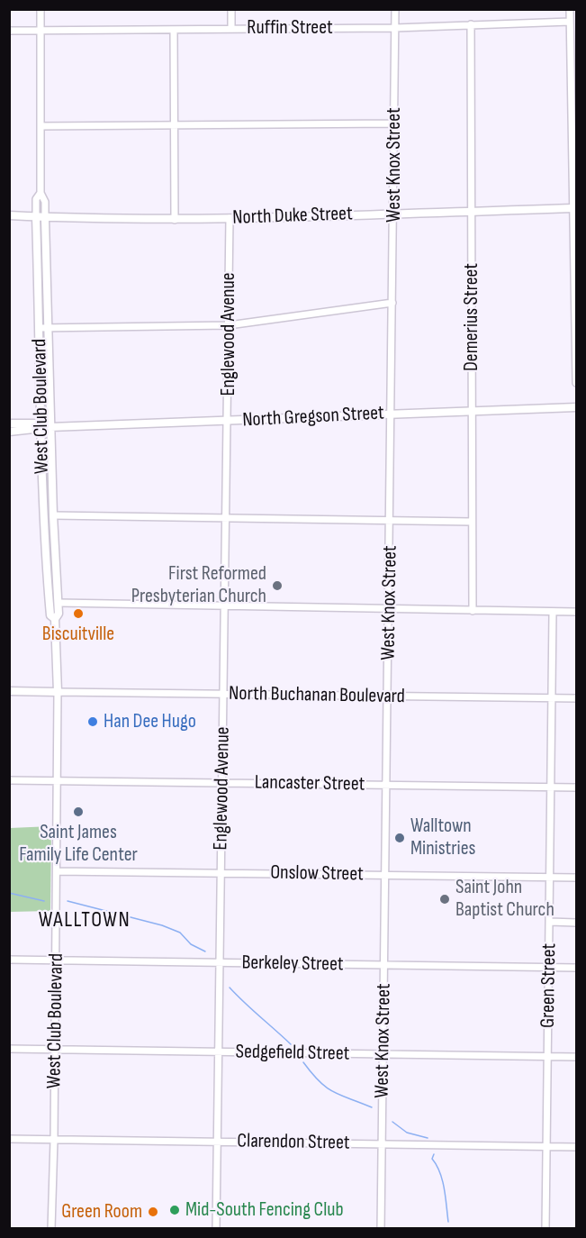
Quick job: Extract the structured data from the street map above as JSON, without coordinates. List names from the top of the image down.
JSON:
{
  "streets": {
    "main road": ["North Duke Street", "West Club Boulevard", "North Gregson Street"],
    "street": [
      "Ruffin Street",
      "West Knox Street",
      "Demerius Street",
      "Englewood Avenue",
      "North Buchanan Boulevard",
      "Lancaster Street",
      "Onslow Street",
      "Berkeley Street",
      "Green Street",
      "Sedgefield Street",
      "Clarendon Street"
    ]
  },
  "crossings": [
    ["Ruffin Street", "West Knox Street"],
    ["Ruffin Street", "Demerius Street"],
    ["Ruffin Street", "West Club Boulevard"],
    ["West Knox Street", "North Duke Street"],
    ["West Knox Street", "North Gregson Street"],
    ["West Knox Street", "North Buchanan Boulevard"],
    ["West Knox Street", "Lancaster Street"],
    ["West Knox Street", "Onslow Street"],
    ["West Knox Street", "Berkeley Street"],
    ["West Knox Street", "Sedgefield Street"],
    ["West Knox Street", "Clarendon Street"],
    ["North Duke Street", "Demerius Street"],
    ["North Duke Street", "Englewood Avenue"],
    ["North Duke Street", "West Club Boulevard"],
    ["Demerius Street", "North Gregson Street"],
    ["Englewood Avenue", "North Gregson Street"],
    ["Englewood Avenue", "North Buchanan Boulevard"],
    ["Englewood Avenue", "Lancaster Street"],
    ["Englewood Avenue", "Onslow Street"],
    ["Englewood Avenue", "Berkeley Street"],
    ["Englewood Avenue", "Sedgefield Street"],
    ["Englewood Avenue", "Clarendon Street"],
    ["West Club Boulevard", "North Gregson Street"],
    ["West Club Boulevard", "North Buchanan Boulevard"],
    ["West Club Boulevard", "Lancaster Street"],
    ["West Club Boulevard", "Onslow Street"],
    ["West Club Boulevard", "Berkeley Street"],
    ["West Club Boulevard", "Sedgefield Street"],
    ["West Club Boulevard", "Clarendon Street"],
    ["North Buchanan Boulevard", "Green Street"],
    ["Lancaster Street", "Green Street"],
    ["Onslow Street", "Green Street"],
    ["Berkeley Street", "Green Street"],
    ["Green Street", "Sedgefield Street"],
    ["Green Street", "Clarendon Street"]
  ],
  "districts": ["WALLTOWN"],
  "places": [
    "First Reformed Presbyterian Church",
    "Biscuitville",
    "Han Dee Hugo",
    "Saint James Family Life Center",
    "Walltown Ministries",
    "Saint John Baptist Church",
    "Mid-South Fencing Club",
    "Green Room"
  ]
}
